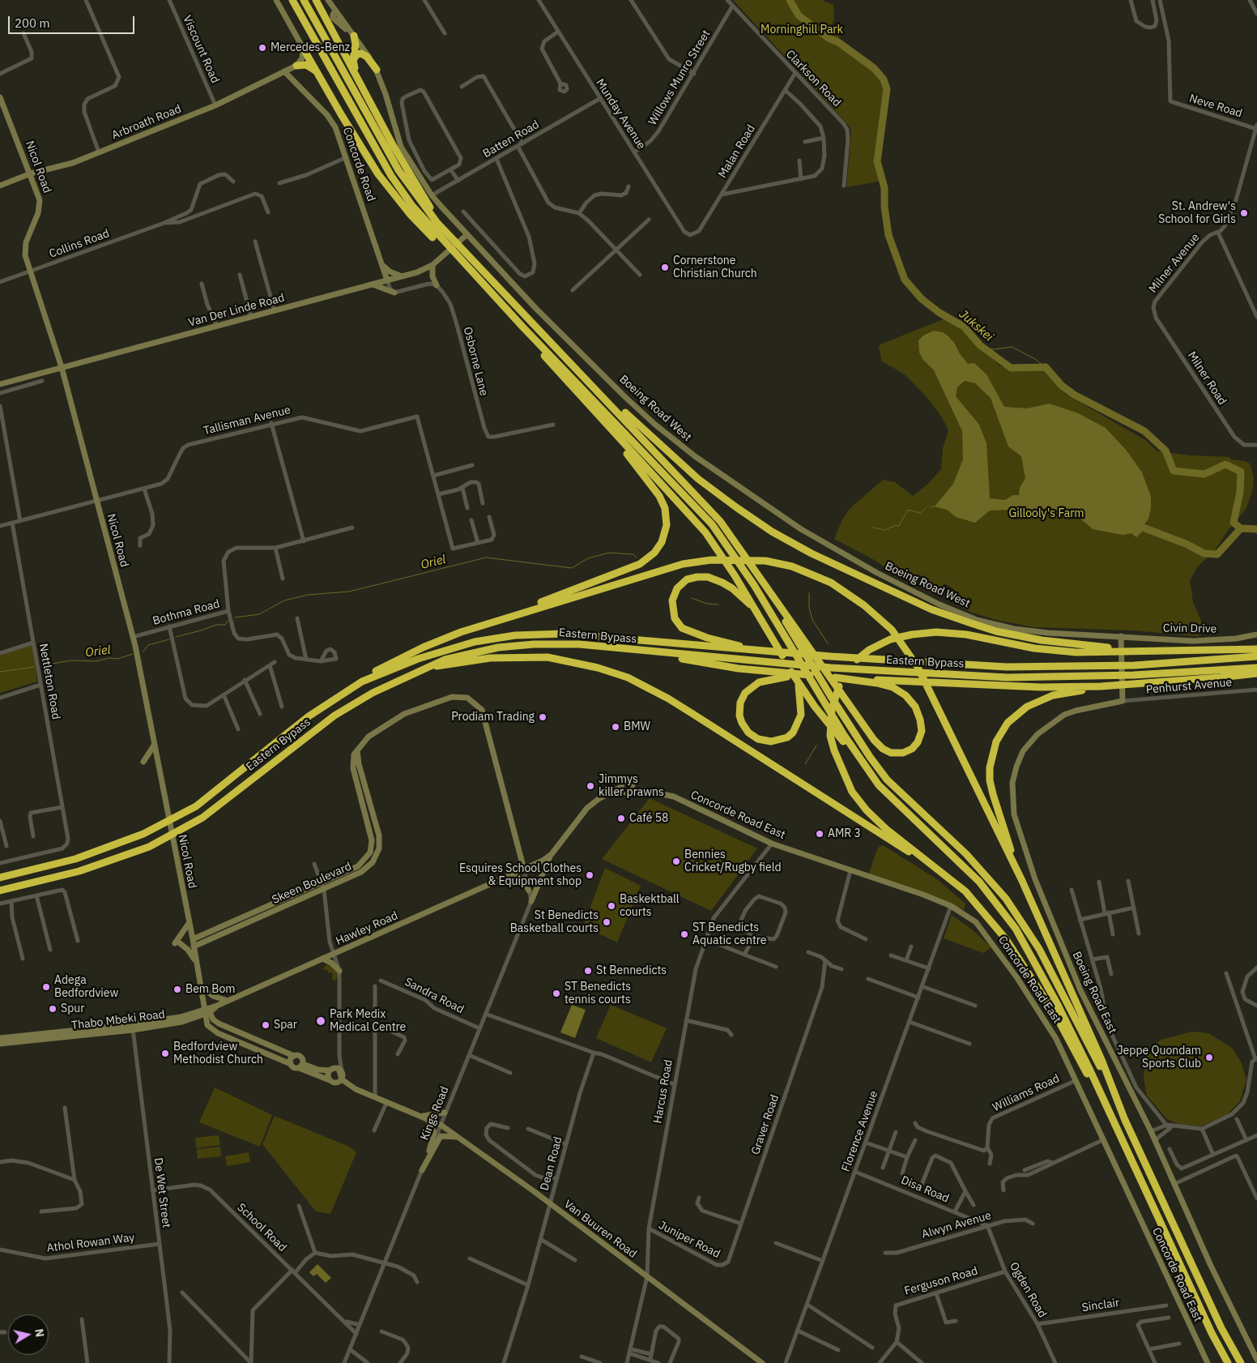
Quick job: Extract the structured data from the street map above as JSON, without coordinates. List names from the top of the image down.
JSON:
{
  "streets": {
    "highway": ["Eastern Bypass"],
    "main road": [
      "Arbroath Road",
      "Concorde Road",
      "Nicol Road",
      "Van Der Linde Road",
      "Boeing Road West",
      "Civin Drive",
      "Concorde Road East",
      "Skeen Boulevard",
      "Hawley Road",
      "Boeing Road East",
      "Thabo Mbeki Road",
      "Van Buuren Road"
    ],
    "street": [
      "Viscount Road",
      "Willows Munro Street",
      "Clarkson Road",
      "Neve Road",
      "Munday Avenue",
      "Batten Road",
      "Malan Road",
      "Collins Road",
      "Milner Avenue",
      "Osborne Lane",
      "Milner Road",
      "Tallisman Avenue",
      "Bothma Road",
      "Nettleton Road",
      "Penhurst Avenue",
      "Sandra Road",
      "Harcus Road",
      "Williams Road",
      "Kings Road",
      "Graver Road",
      "Florence Avenue",
      "Dean Road",
      "Disa Road",
      "De Wet Street",
      "Alwyn Avenue",
      "School Road",
      "Juniper Road",
      "Athol Rowan Way",
      "Ferguson Road",
      "Ogden Road",
      "Sinclair"
    ]
  },
  "crossings": [
    ["Viscount Road", "Arbroath Road"],
    ["Willows Munro Street", "Clarkson Road"],
    ["Willows Munro Street", "Munday Avenue"],
    ["Clarkson Road", "Malan Road"],
    ["Neve Road", "Milner Avenue"],
    ["Munday Avenue", "Batten Road"],
    ["Munday Avenue", "Malan Road"],
    ["Arbroath Road", "Concorde Road"],
    ["Arbroath Road", "Nicol Road"],
    ["Batten Road", "Boeing Road West"],
    ["Concorde Road", "Van Der Linde Road"],
    ["Nicol Road", "Collins Road"],
    ["Nicol Road", "Van Der Linde Road"],
    ["Nicol Road", "Tallisman Avenue"],
    ["Nicol Road", "Bothma Road"],
    ["Nicol Road", "Skeen Boulevard"],
    ["Nicol Road", "Hawley Road"],
    ["Milner Avenue", "Milner Road"],
    ["Van Der Linde Road", "Boeing Road West"],
    ["Boeing Road West", "Civin Drive"],
    ["Tallisman Avenue", "Nettleton Road"],
    ["Penhurst Avenue", "Boeing Road East"],
    ["Concorde Road East", "Skeen Boulevard"],
    ["Concorde Road East", "Hawley Road"],
    ["Concorde Road East", "Harcus Road"],
    ["Concorde Road East", "Williams Road"],
    ["Concorde Road East", "Florence Avenue"],
    ["Skeen Boulevard", "Hawley Road"],
    ["Sandra Road", "Kings Road"],
    ["Thabo Mbeki Road", "De Wet Street"],
    ["Harcus Road", "Van Buuren Road"],
    ["Harcus Road", "Juniper Road"],
    ["Kings Road", "School Road"],
    ["Kings Road", "Van Buuren Road"],
    ["Graver Road", "Juniper Road"],
    ["Florence Avenue", "Disa Road"],
    ["Dean Road", "Van Buuren Road"],
    ["Disa Road", "Alwyn Avenue"],
    ["Disa Road", "Ogden Road"],
    ["De Wet Street", "School Road"],
    ["De Wet Street", "Athol Rowan Way"],
    ["Alwyn Avenue", "Ogden Road"],
    ["Ferguson Road", "Ogden Road"],
    ["Ogden Road", "Sinclair"]
  ],
  "water": ["Jukskei", "Oriel"],
  "parks": ["Morninghill Park", "Gillooly's Farm"],
  "places": [
    "Mercedes-Benz",
    "St. Andrew's School for Girls",
    "Cornerstone Christian Church",
    "Prodiam Trading",
    "BMW",
    "Jimmys killer prawns",
    "Café 58",
    "AMR 3",
    "Bennies Cricket/Rugby field",
    "Esquires School Clothes & Equipment shop",
    "Baskektball courts",
    "St Benedicts Basketball courts",
    "ST Benedicts Aquatic centre",
    "St Bennedicts",
    "Adega Bedfordview",
    "Bem Bom",
    "ST Benedicts tennis courts",
    "Spur",
    "Park Medix Medical Centre",
    "Spar",
    "Bedfordview Methodist Church",
    "Jeppe Quondam Sports Club"
  ],
  "scale_bar": "200 m",
  "north": "right"
}
